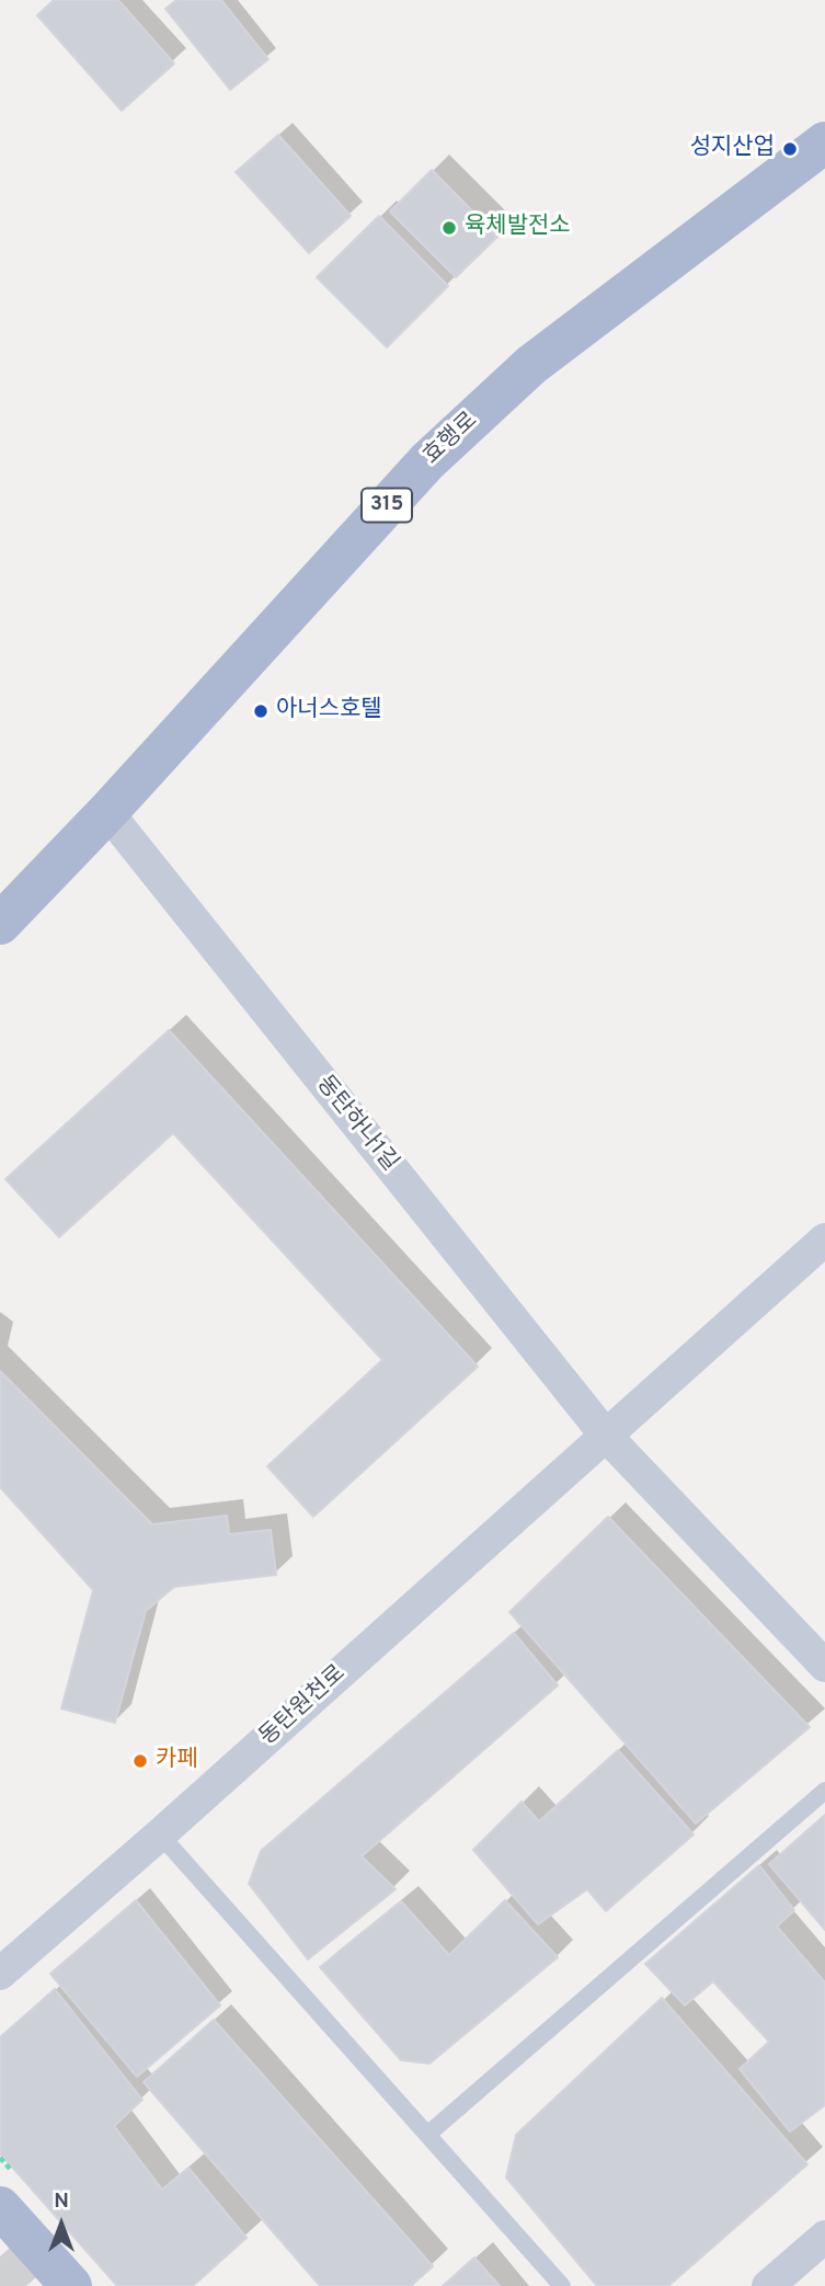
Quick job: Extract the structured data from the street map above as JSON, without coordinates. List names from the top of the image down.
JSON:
{
  "streets": {
    "main road": ["효행로", "315"],
    "street": ["동탄하나1길", "동탄원천로"]
  },
  "crossings": [
    ["효행로", "동탄하나1길"],
    ["동탄하나1길", "동탄원천로"]
  ],
  "places": [
    "성지산업",
    "육체발전소",
    "아너스호텔",
    "카페"
  ],
  "north": "top"
}
